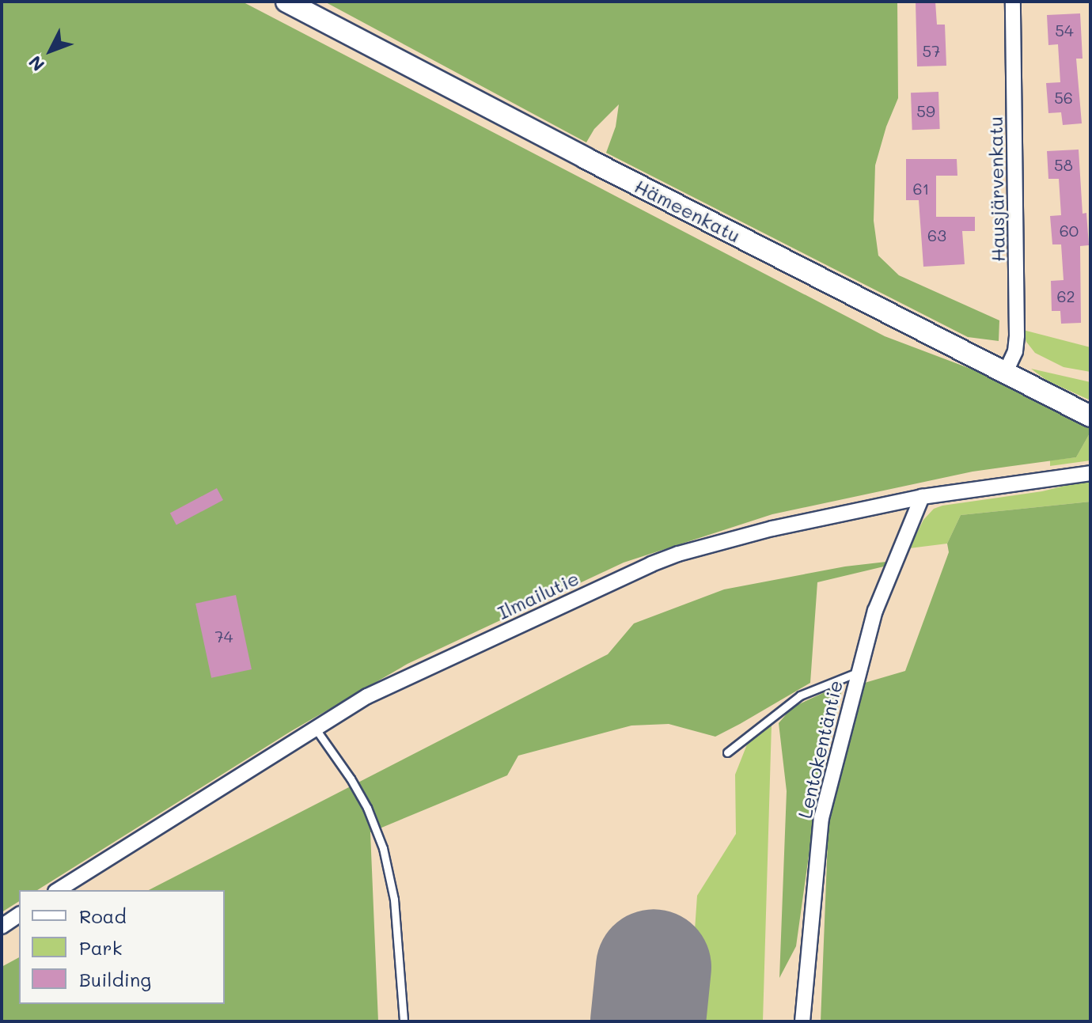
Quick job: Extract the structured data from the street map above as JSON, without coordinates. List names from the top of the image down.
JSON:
{
  "streets": {
    "main road": ["Hämeenkatu"],
    "street": ["Hausjärvenkatu", "Ilmailutie", "Lentokentäntie"]
  },
  "crossings": [
    ["Hausjärvenkatu", "Hämeenkatu"],
    ["Ilmailutie", "Lentokentäntie"]
  ],
  "house_numbers": [
    "54",
    "57",
    "56",
    "59",
    "58",
    "61",
    "60",
    "63",
    "62",
    "74"
  ],
  "legend": ["Road", "Park", "Building"],
  "north": "bottom left"
}
